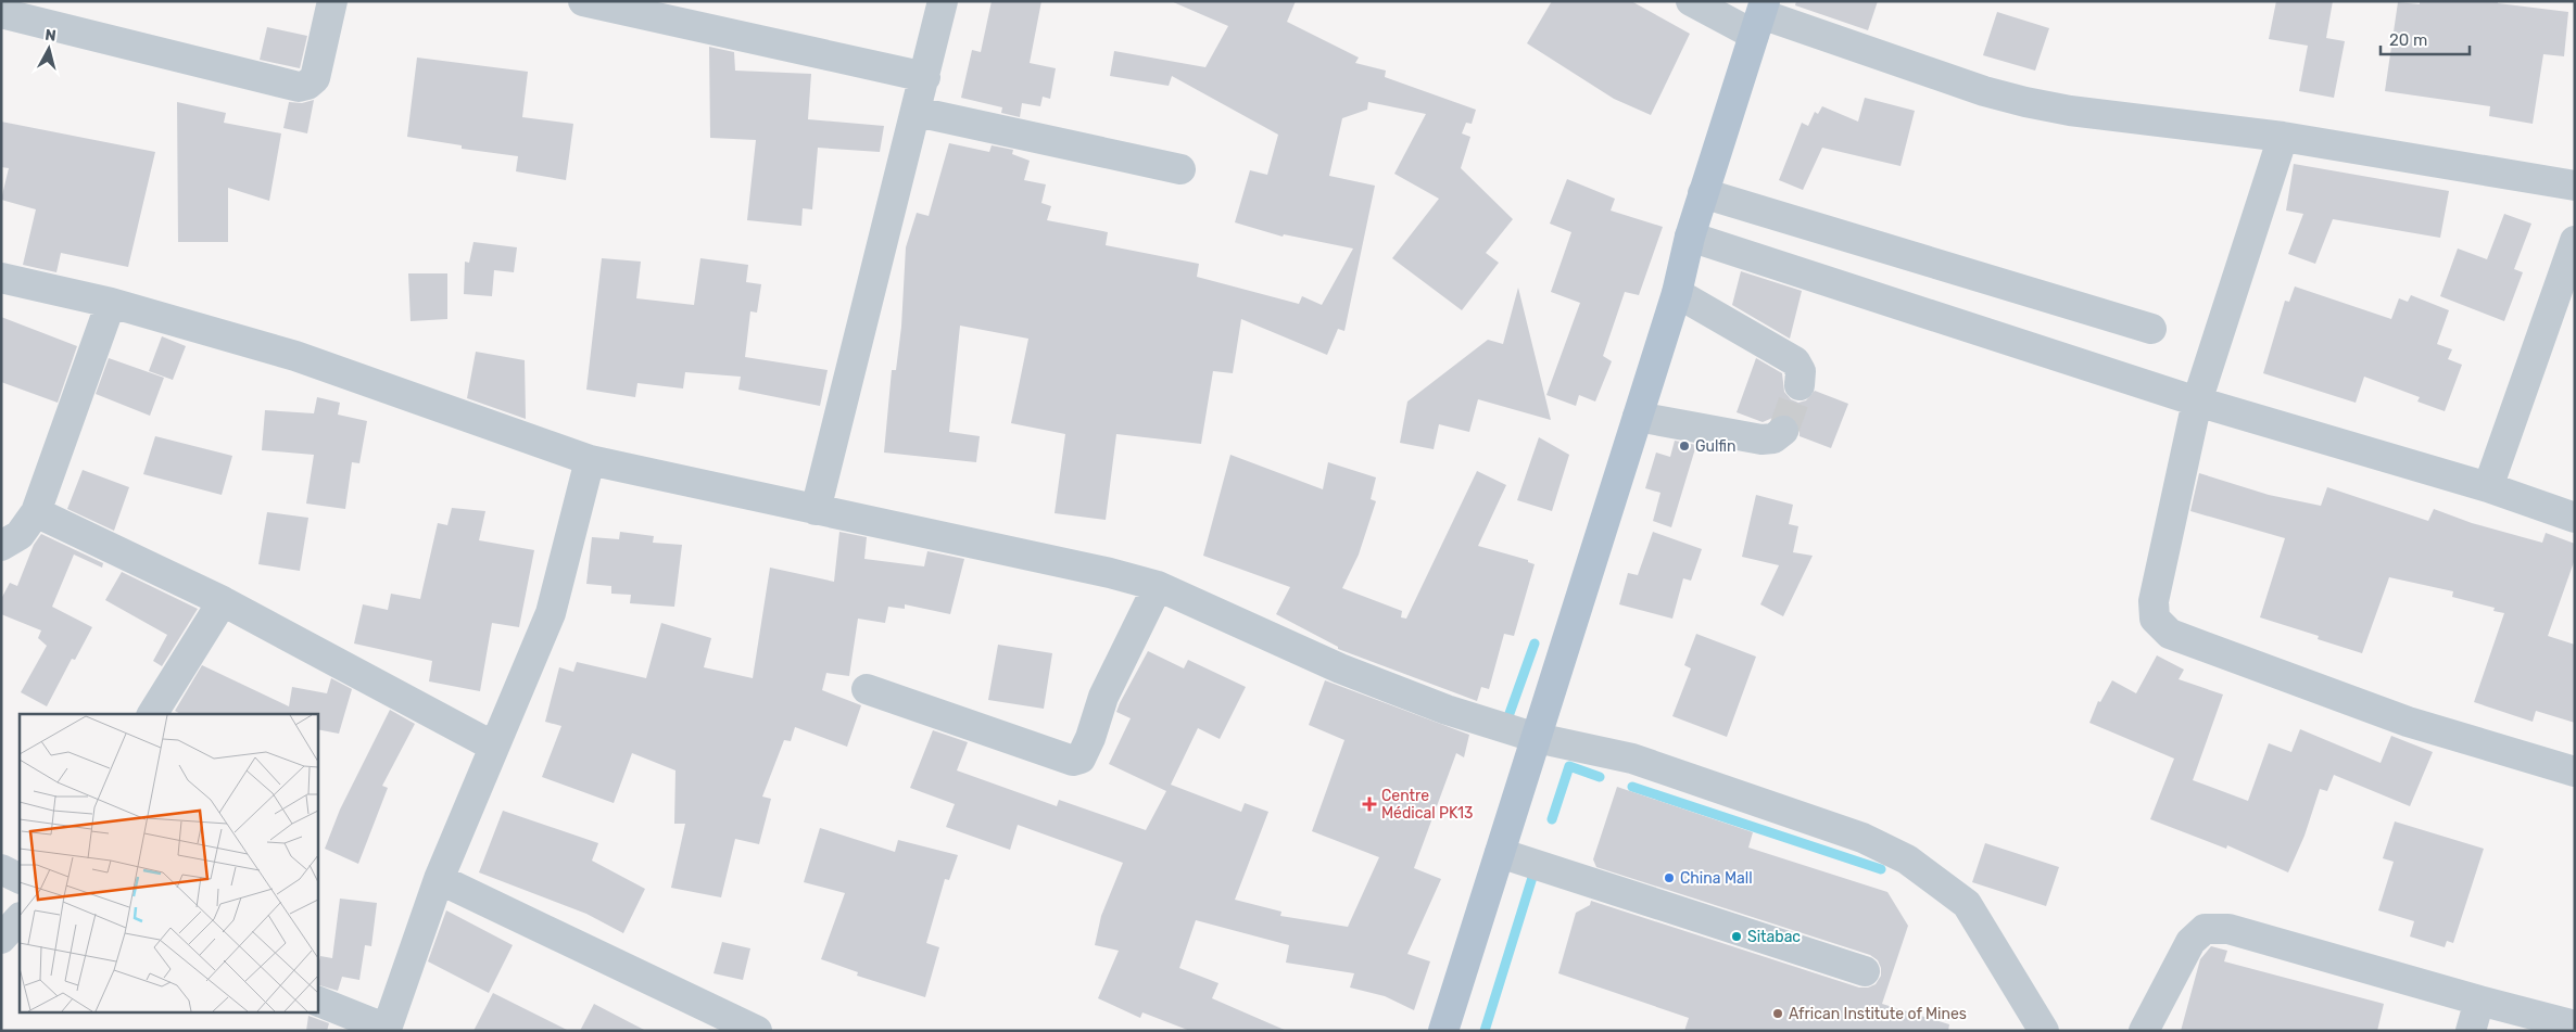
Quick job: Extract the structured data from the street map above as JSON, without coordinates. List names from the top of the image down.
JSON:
{
  "places": {
    "other": [
      "Gulfin",
      "China Mall",
      "Sitabac",
      "African Institute of Mines"
    ],
    "health": ["Centre Médical PK13"]
  },
  "scale_bar": "20 m",
  "north": "top"
}
